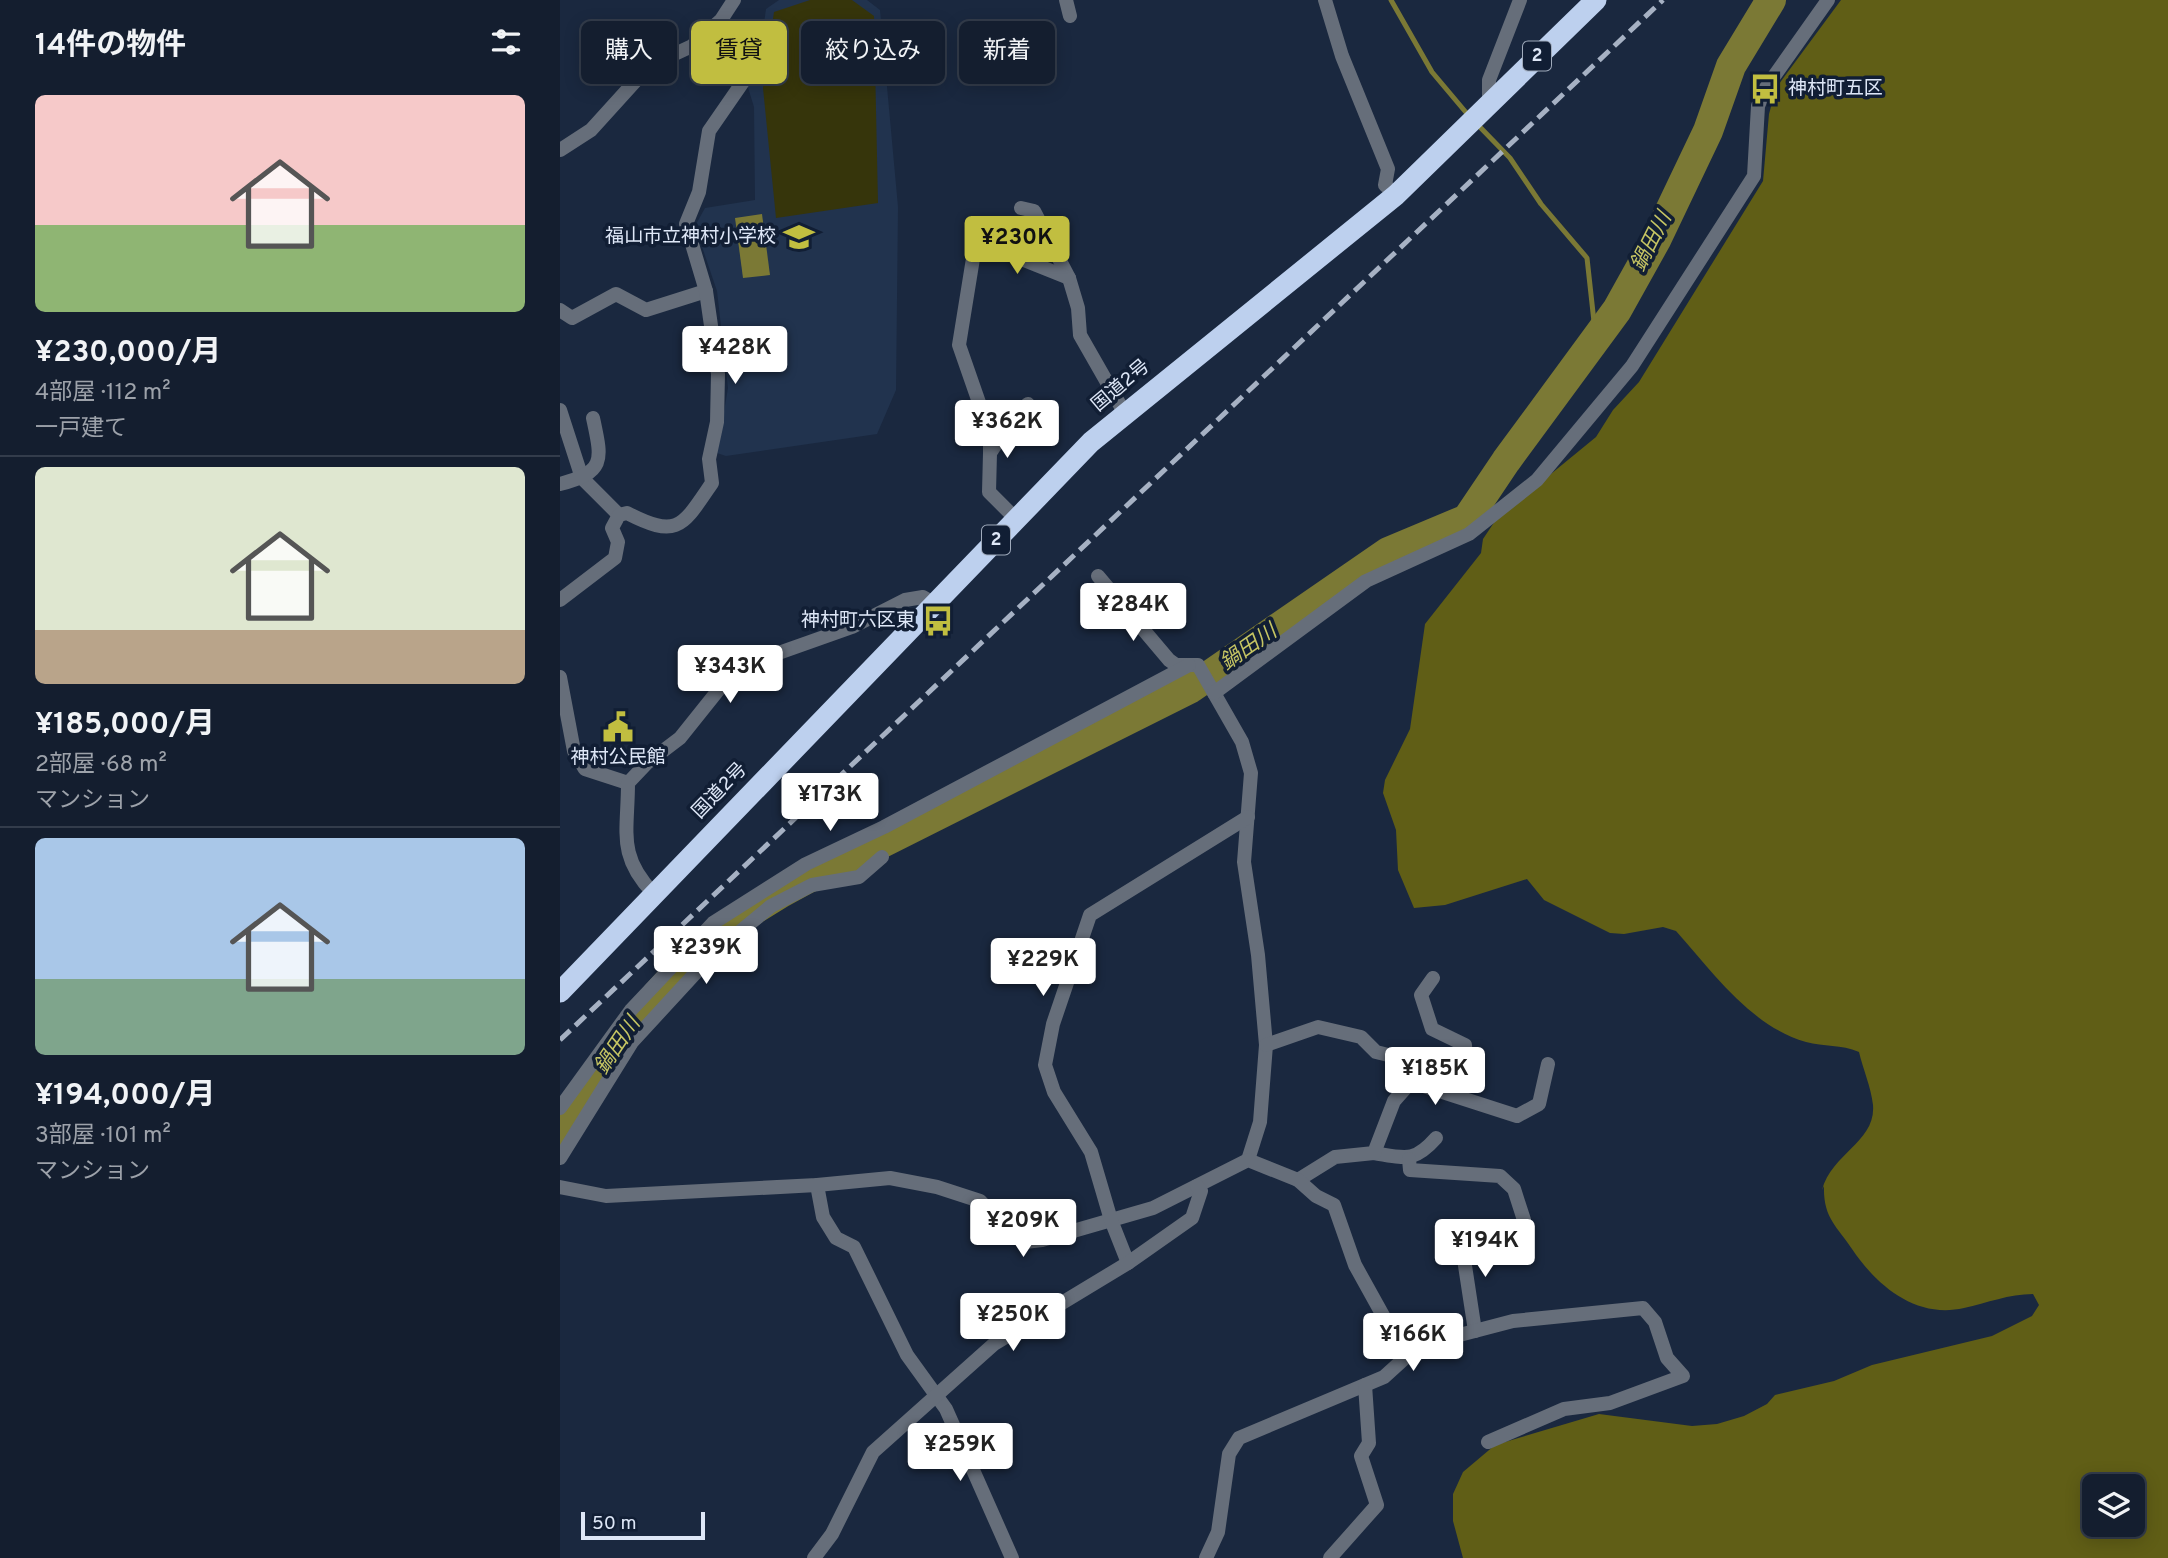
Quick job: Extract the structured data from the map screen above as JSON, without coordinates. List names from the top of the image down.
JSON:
{
  "streets": {
    "highway": ["2", "国道2号"]
  },
  "water": ["鍋田川"],
  "places": {
    "bus stop": ["神村町五区", "神村町六区東"],
    "school or university": ["福山市立神村小学校"],
    "public building": ["神村公民館"]
  },
  "scale_bar": "50 m",
  "page": {
    "heading": "14件の物件",
    "chip": [
      "購入",
      "賃貸",
      "絞り込み",
      "新着"
    ],
    "list": [
      {
        "name": "¥230,000/月",
        "note": "4部屋 · 112 m² · 一戸建て"
      },
      {
        "name": "¥185,000/月",
        "note": "2部屋 · 68 m² · マンション"
      },
      {
        "name": "¥194,000/月",
        "note": "3部屋 · 101 m² · マンション"
      }
    ],
    "price": [
      "¥230K",
      "¥428K",
      "¥362K",
      "¥284K",
      "¥343K",
      "¥173K",
      "¥239K",
      "¥229K",
      "¥185K",
      "¥209K",
      "¥194K",
      "¥250K",
      "¥166K",
      "¥259K"
    ],
    "scale": "50 m"
  }
}
